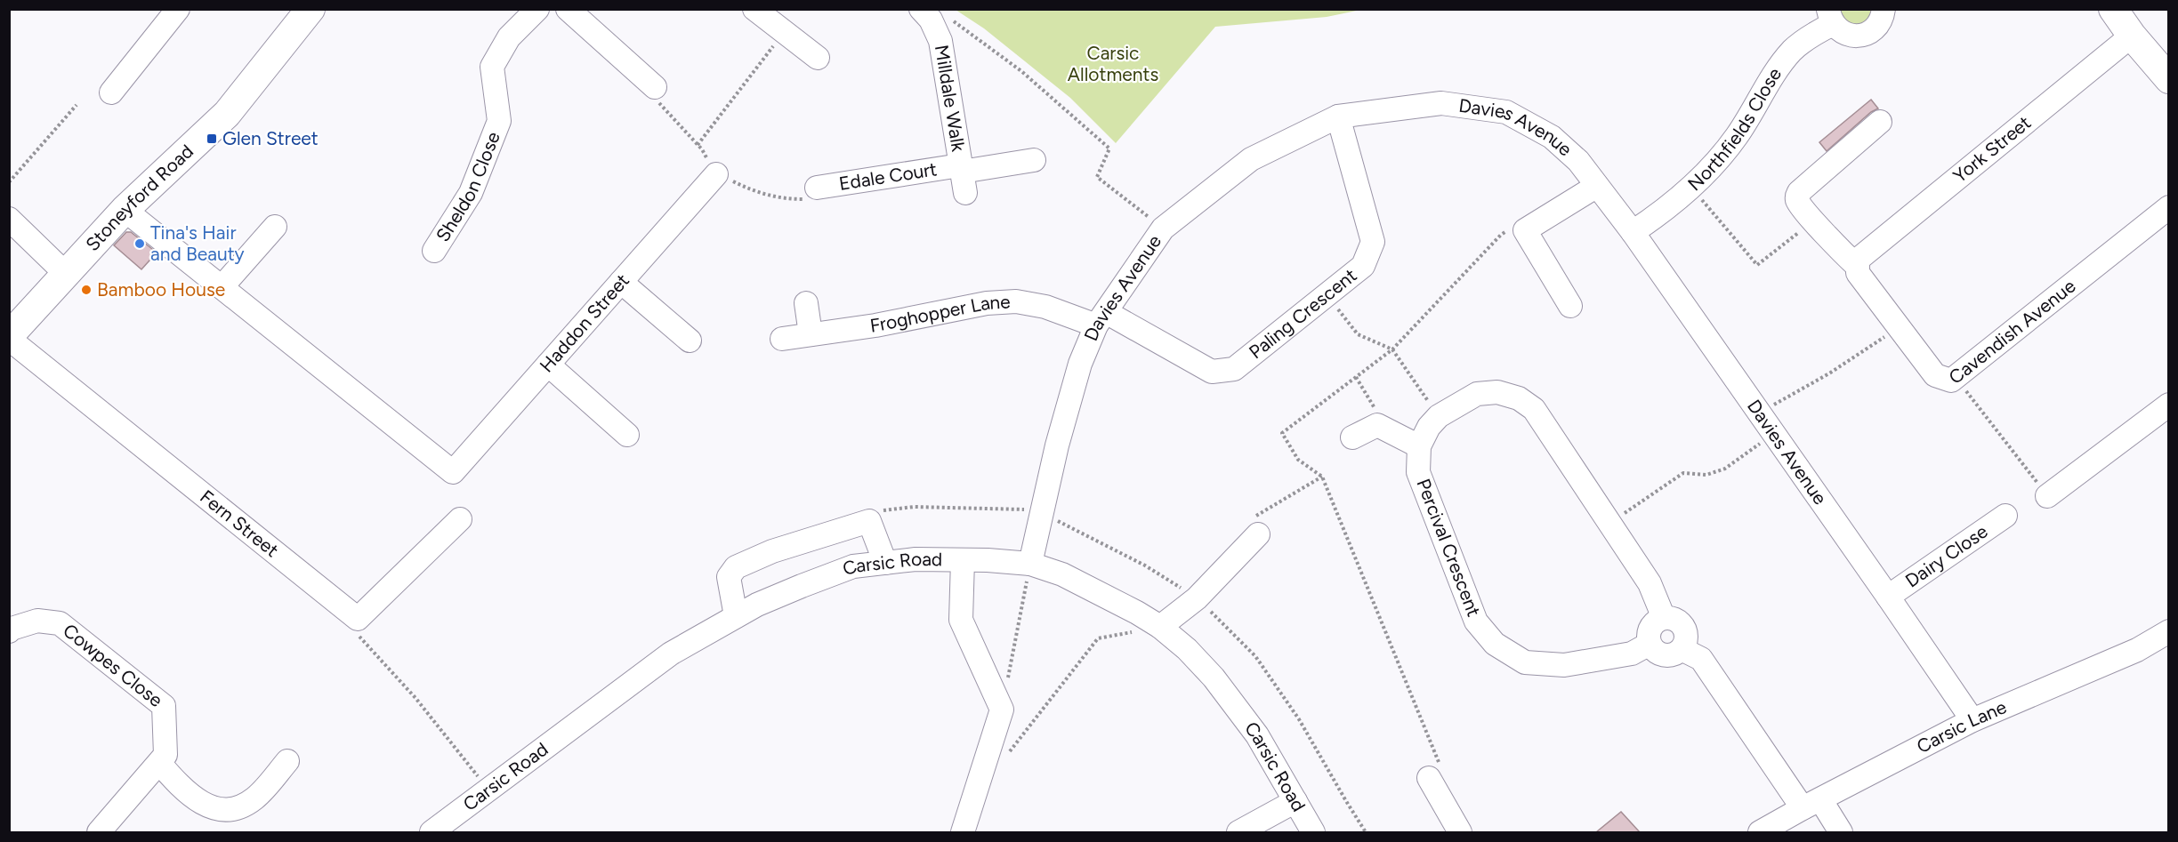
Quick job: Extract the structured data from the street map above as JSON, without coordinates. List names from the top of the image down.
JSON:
{
  "streets": {
    "main road": ["Stoneyford Road"],
    "street": [
      "Milldale Walk",
      "Northfields Close",
      "Davies Avenue",
      "York Street",
      "Edale Court",
      "Sheldon Close",
      "Paling Crescent",
      "Froghopper Lane",
      "Haddon Street",
      "Cavendish Avenue",
      "Fern Street",
      "Percival Crescent",
      "Dairy Close",
      "Carsic Road",
      "Cowpes Close",
      "Carsic Lane"
    ]
  },
  "crossings": [
    ["Milldale Walk", "Edale Court"],
    ["Northfields Close", "Davies Avenue"],
    ["Davies Avenue", "Paling Crescent"],
    ["Davies Avenue", "Froghopper Lane"],
    ["Davies Avenue", "Dairy Close"],
    ["Davies Avenue", "Carsic Road"],
    ["Davies Avenue", "Carsic Lane"],
    ["York Street", "Cavendish Avenue"],
    ["Stoneyford Road", "Fern Street"],
    ["Paling Crescent", "Froghopper Lane"]
  ],
  "parks": ["Carsic Allotments"],
  "places": {
    "transit": ["Glen Street"],
    "other": ["Tina's Hair and Beauty", "Bamboo House"]
  }
}
